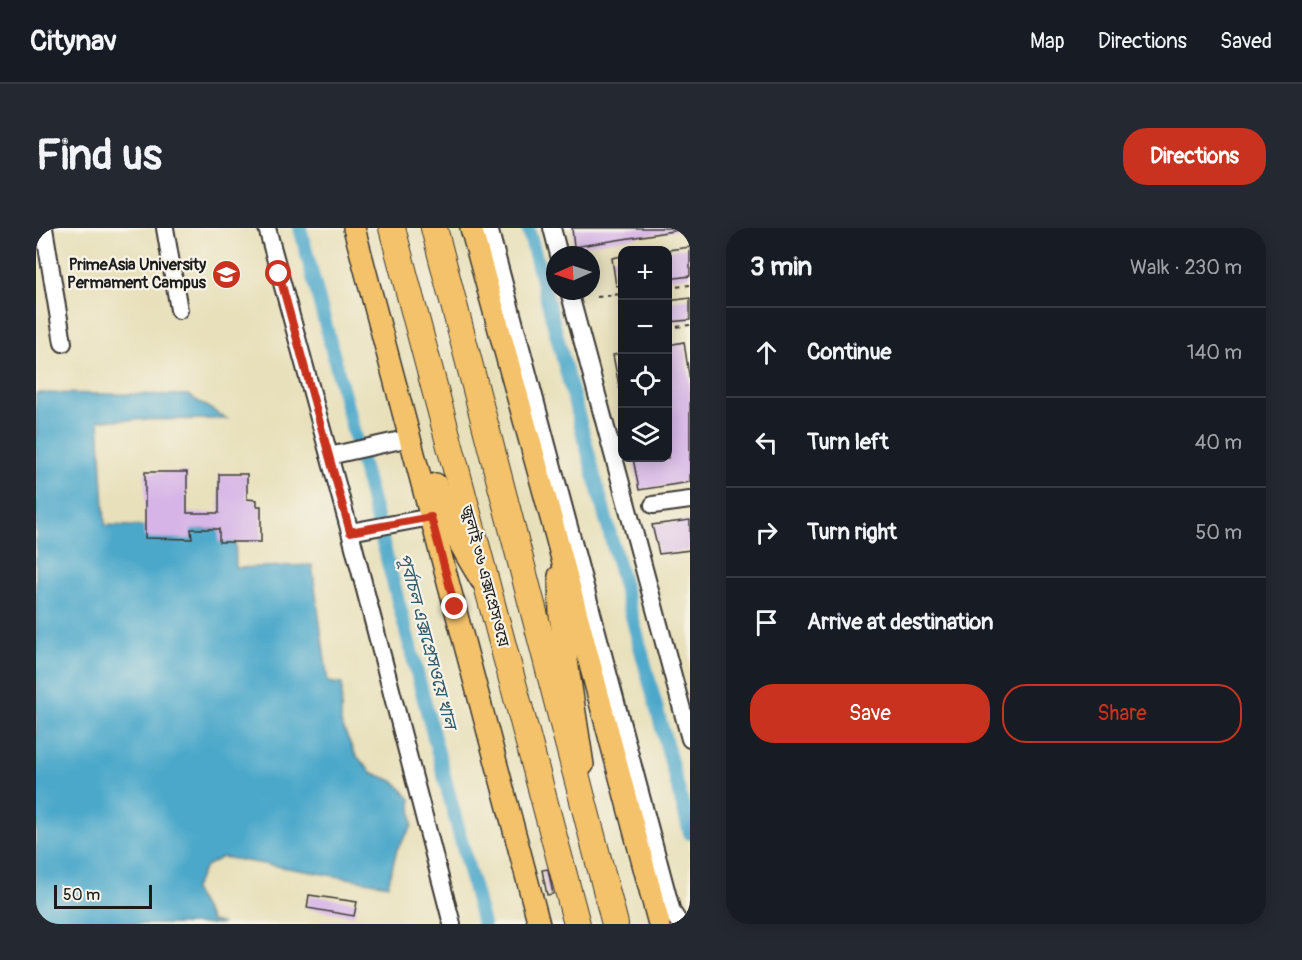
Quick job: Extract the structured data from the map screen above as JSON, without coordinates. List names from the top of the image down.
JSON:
{
  "streets": {
    "highway": ["জুলাই ৩৬ এক্সপ্রেসওয়ে"]
  },
  "water": ["পূর্বাচল এক্সপ্রেসওয়ে খাল"],
  "places": {
    "school or university": ["PrimeAsia University Permament Campus"]
  },
  "scale_bar": "50 m",
  "north": "left",
  "page": {
    "header": "Citynav",
    "nav": ["Map", "Directions", "Saved"],
    "buttons": [
      "Directions",
      ["Save", "Share"]
    ],
    "title": "Find us",
    "heading": ["3 min", "Walk · 230 m"],
    "map_buttons": ["+", "−"],
    "list": [
      ["Continue", "140 m"],
      ["Turn left", "40 m"],
      ["Turn right", "50 m"],
      "Arrive at destination"
    ],
    "scale": "50 m"
  }
}
